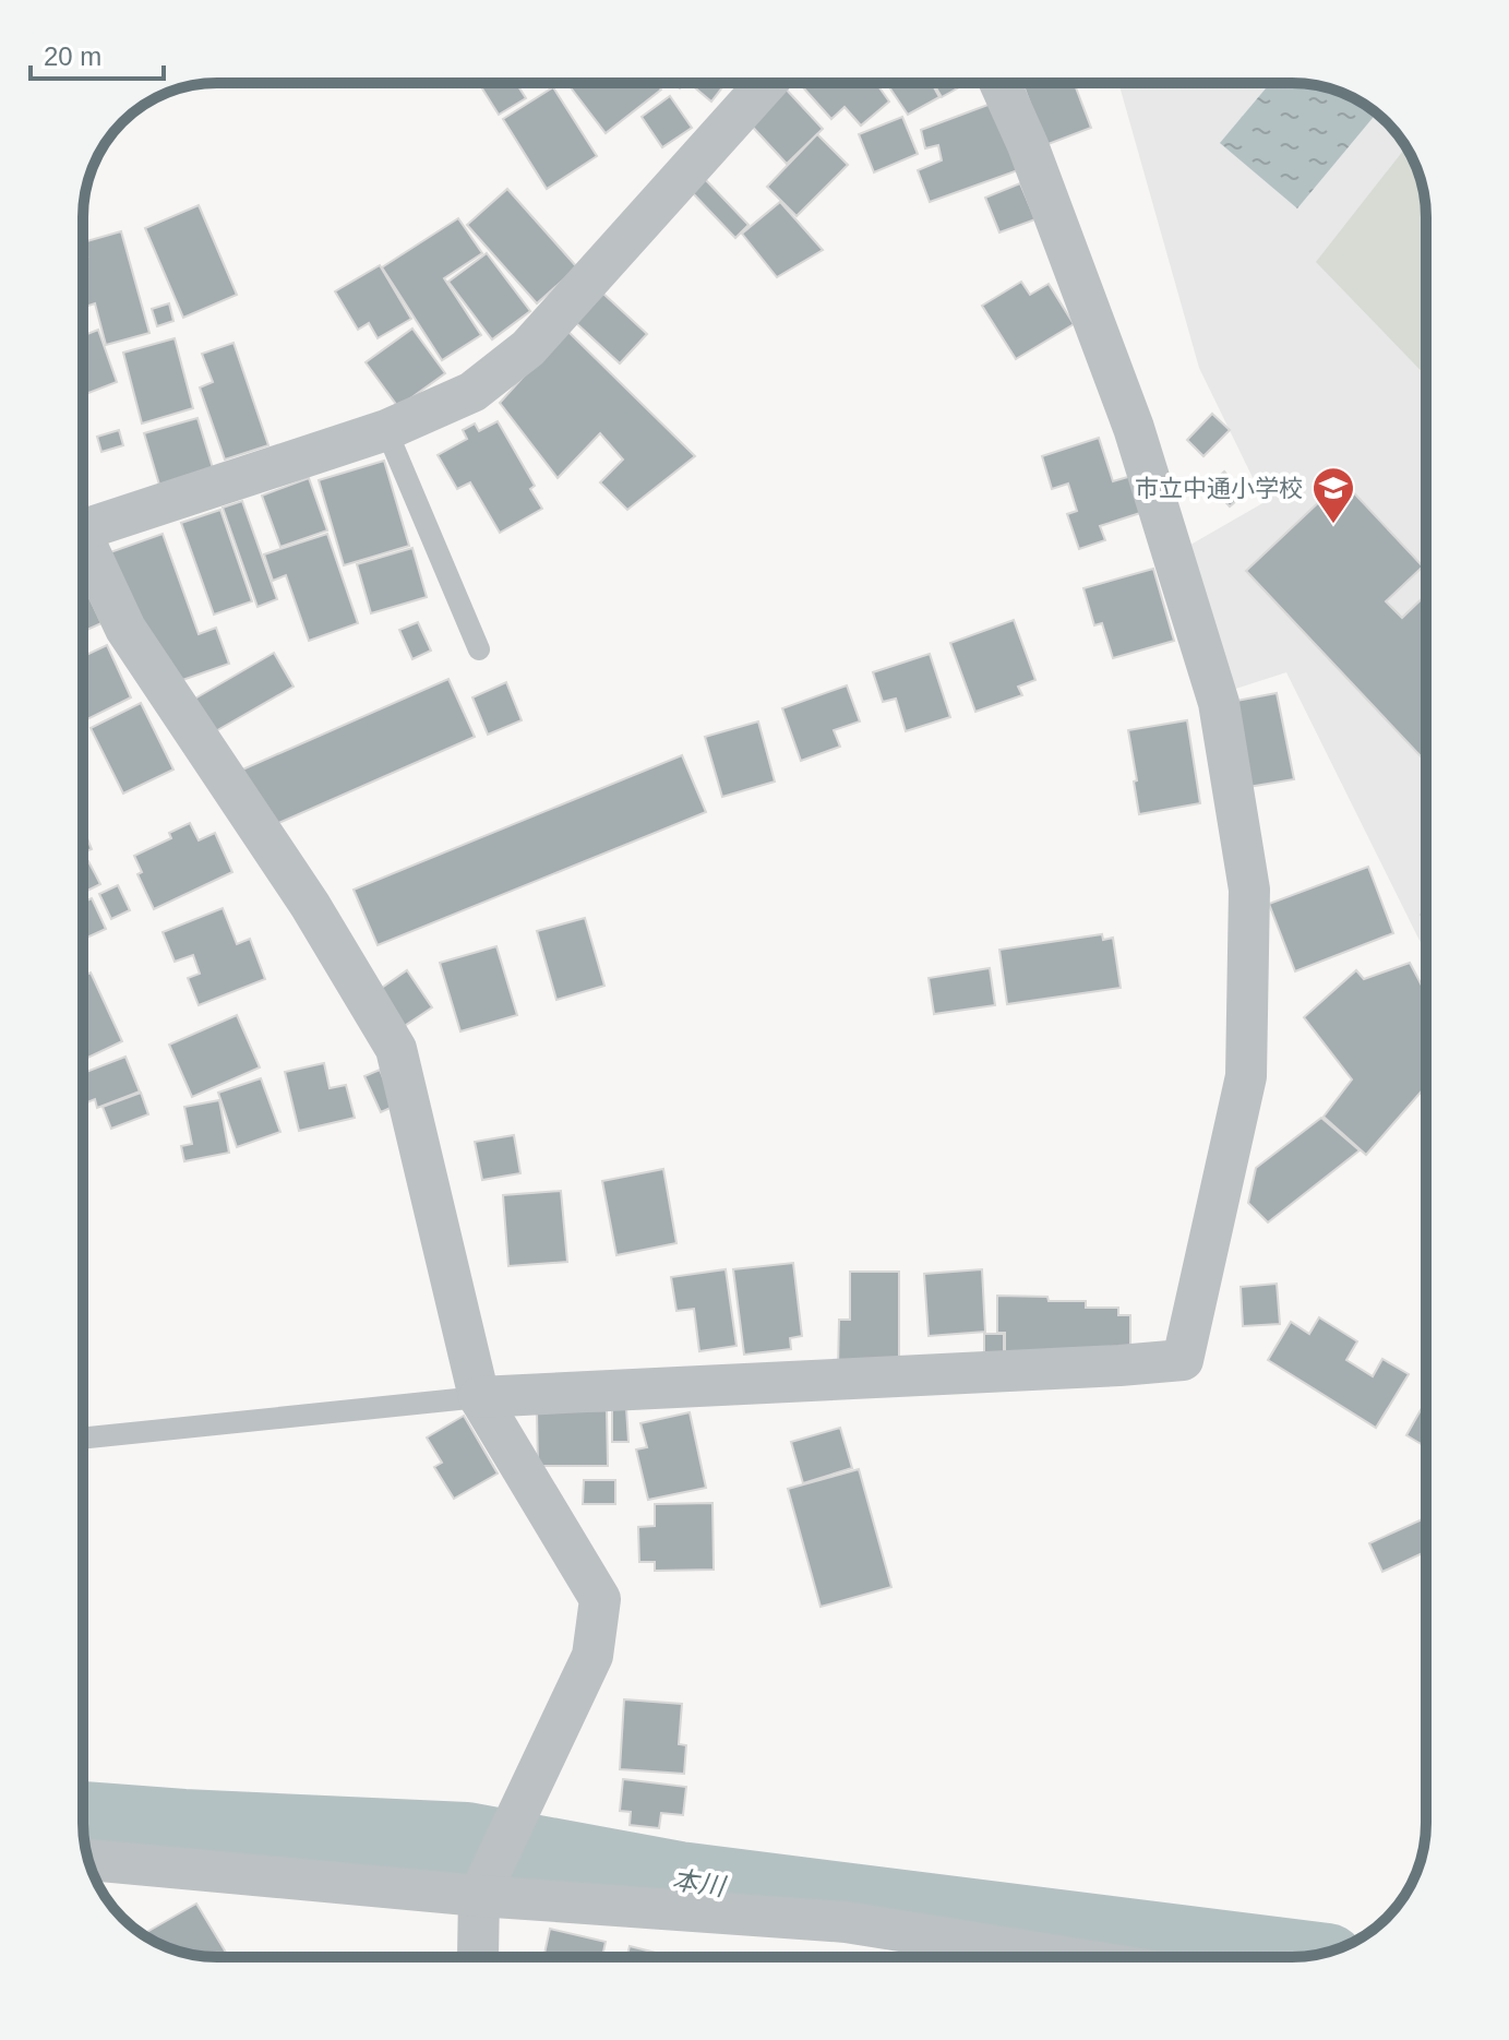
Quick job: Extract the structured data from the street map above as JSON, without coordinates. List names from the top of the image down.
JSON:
{
  "water": ["本川"],
  "places": {
    "school or university": ["市立中通小学校"]
  },
  "scale_bar": "20 m"
}
